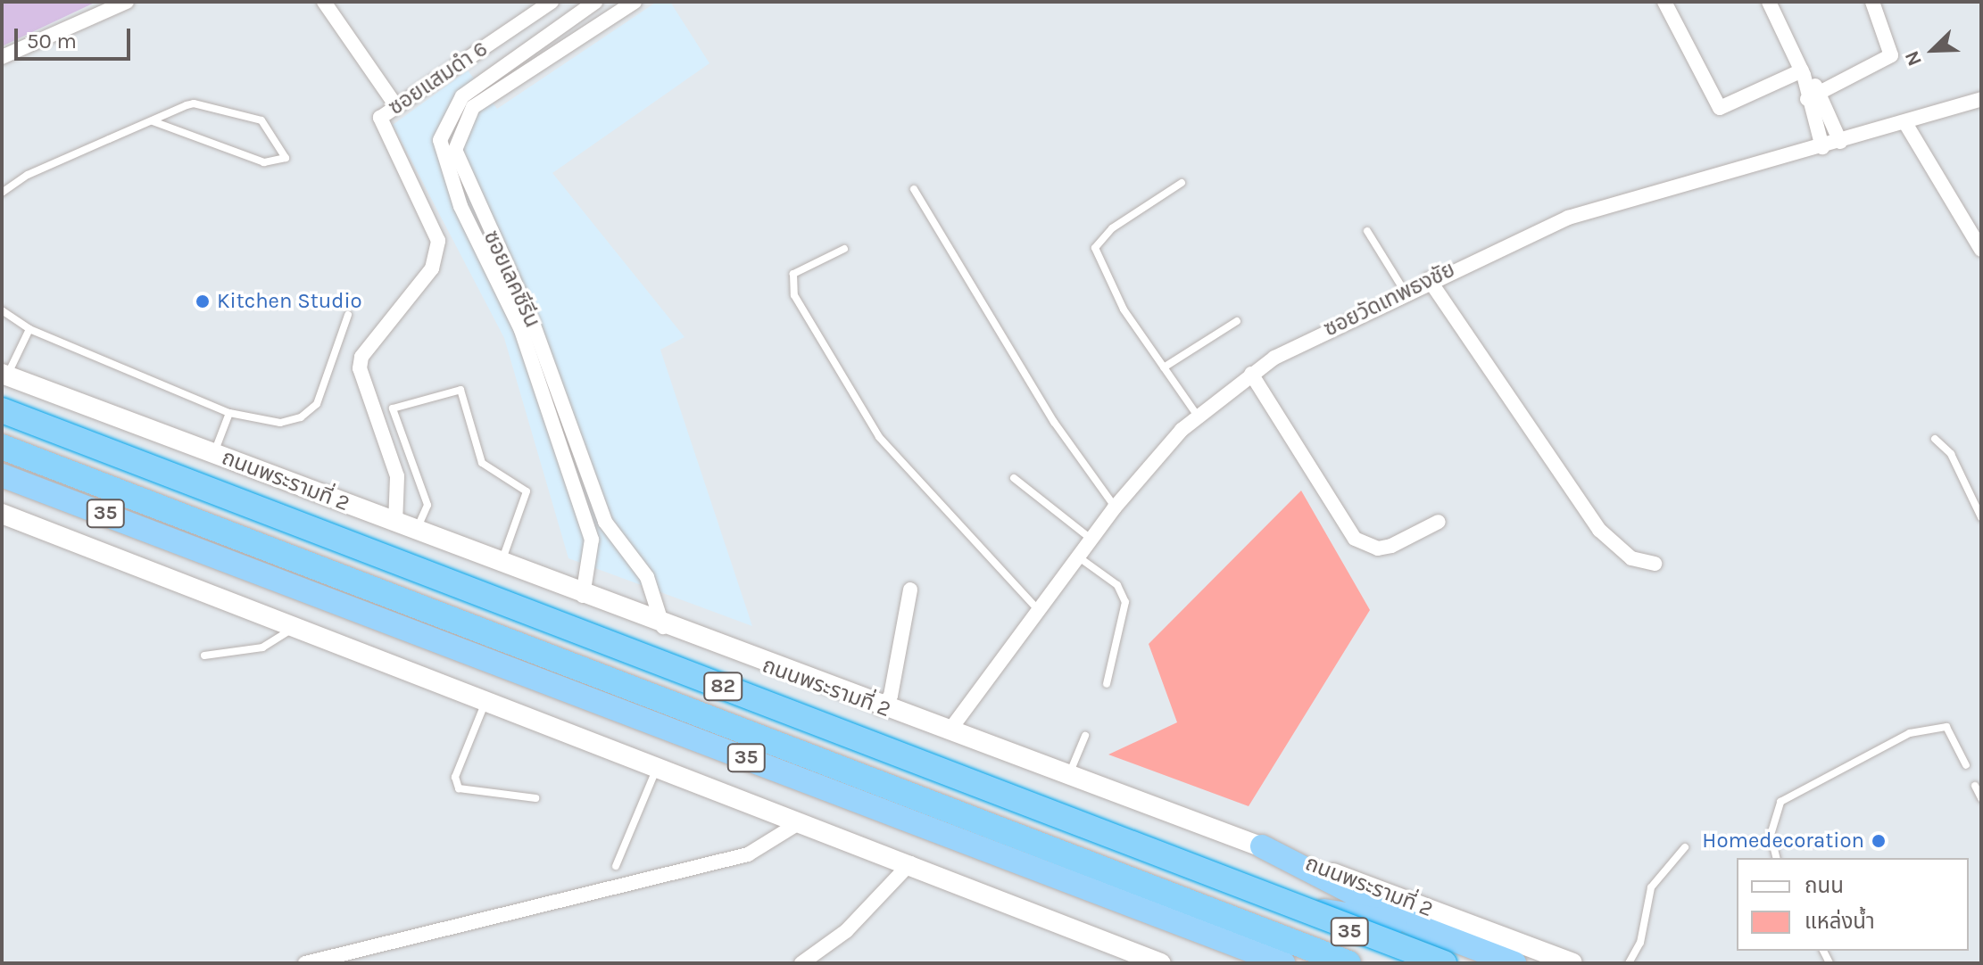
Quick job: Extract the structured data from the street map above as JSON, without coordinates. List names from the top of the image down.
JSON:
{
  "streets": {
    "highway": ["ถนนพระรามที่ 2", "35", "82"],
    "street": ["ซอยแสมดำ 6", "ซอยเลคซีรีน", "ซอยวัดเทพธงชัย"]
  },
  "crossings": [
    ["ซอยแสมดำ 6", "ถนนพระรามที่ 2"],
    ["ซอยเลคซีรีน", "ถนนพระรามที่ 2"],
    ["ซอยวัดเทพธงชัย", "ถนนพระรามที่ 2"],
    ["ถนนพระรามที่ 2", "82"]
  ],
  "places": ["Kitchen Studio", "Homedecoration"],
  "legend": ["ถนน", "แหล่งน้ำ"],
  "scale_bar": "50 m",
  "north": "bottom left"
}
